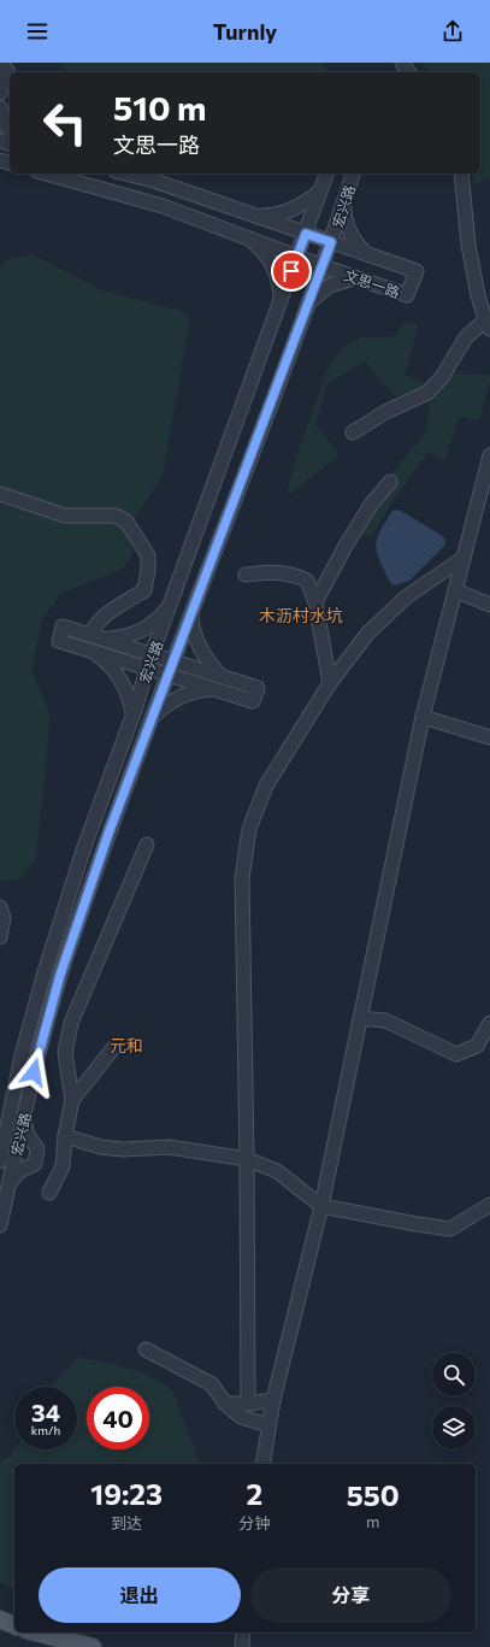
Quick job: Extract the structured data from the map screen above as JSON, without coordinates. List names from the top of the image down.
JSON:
{
  "streets": {
    "street": ["宏兴路", "文思一路"]
  },
  "crossings": [
    ["宏兴路", "文思一路"]
  ],
  "districts": ["木沥村水坑", "元和"],
  "page": {
    "header": "Turnly",
    "turn": ["510 m", "文思一路"],
    "speed": "34 km/h",
    "limit": "40",
    "eta": [
      "19:23",
      "到达",
      "2",
      "分钟",
      "550",
      "m"
    ],
    "buttons": ["退出", "分享"]
  }
}
